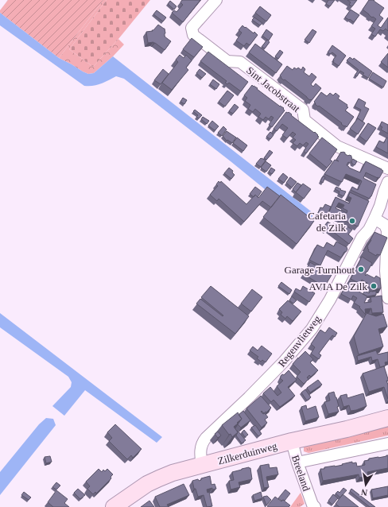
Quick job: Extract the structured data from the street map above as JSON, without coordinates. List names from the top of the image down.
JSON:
{
  "streets": {
    "street": [
      "Sint Jacobstraat",
      "Regenvlietweg",
      "Zilkerduinweg",
      "Breeland"
    ]
  },
  "crossings": [
    ["Regenvlietweg", "Zilkerduinweg"],
    ["Zilkerduinweg", "Breeland"]
  ],
  "places": ["Cafetaria de Zilk", "Garage Turnhout", "AVIA De Zilk"],
  "north": "bottom"
}
